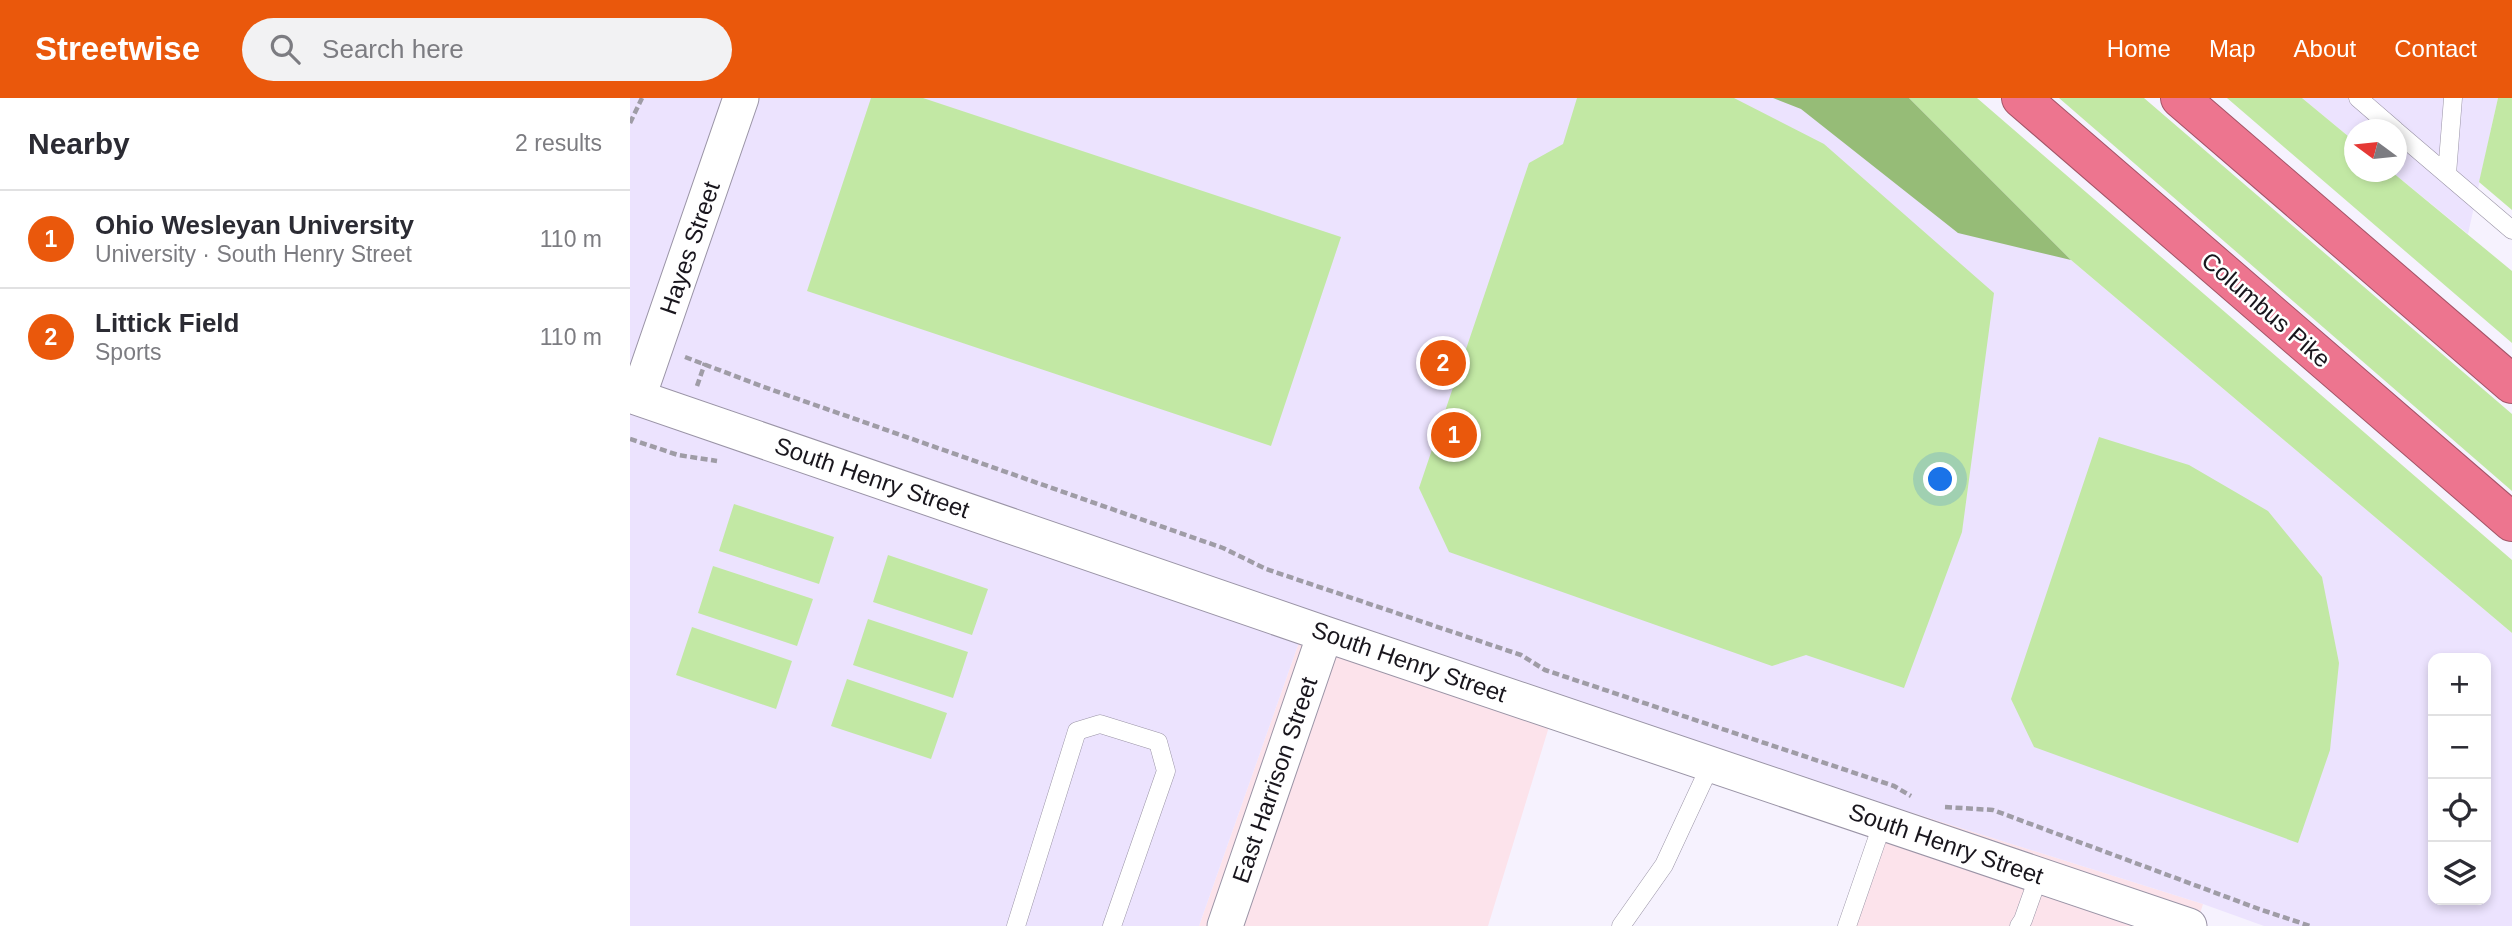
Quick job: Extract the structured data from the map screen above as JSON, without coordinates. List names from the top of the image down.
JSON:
{
  "streets": {
    "highway": ["Columbus Pike"],
    "street": ["Hayes Street", "South Henry Street", "East Harrison Street"]
  },
  "crossings": [
    ["Hayes Street", "South Henry Street"],
    ["South Henry Street", "East Harrison Street"]
  ],
  "north": "left",
  "page": {
    "header": "Streetwise",
    "search": "Search here",
    "nav": [
      "Home",
      "Map",
      "About",
      "Contact"
    ],
    "heading": ["Nearby", "2 results"],
    "list": [
      {
        "mark": "1",
        "name": "Ohio Wesleyan University",
        "note": "University · South Henry Street",
        "value": "110 m"
      },
      {
        "mark": "2",
        "name": "Littick Field",
        "note": "Sports",
        "value": "110 m"
      }
    ],
    "pins": ["2", "1"],
    "map_buttons": ["+", "−"]
  }
}
